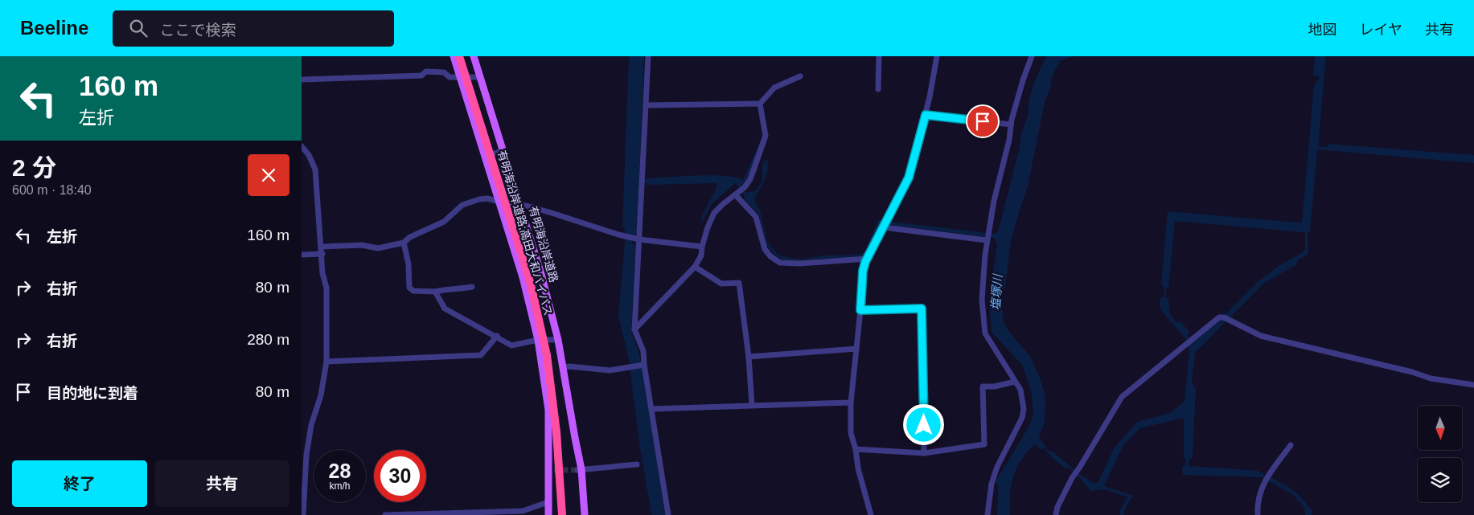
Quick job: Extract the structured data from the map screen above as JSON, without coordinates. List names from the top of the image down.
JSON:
{
  "streets": {
    "highway": ["有明海沿岸道路;高田大和バイパス"],
    "main road": ["有明海沿岸道路"]
  },
  "water": ["塩塚川"],
  "north": "bottom",
  "page": {
    "header": "Beeline",
    "search": "ここで検索",
    "nav": ["地図", "レイヤ", "共有"],
    "turn": ["160 m", "左折"],
    "heading": ["2 分", "600 m · 18:40"],
    "list": [
      {
        "name": "左折",
        "value": "160 m"
      },
      {
        "name": "右折",
        "value": "80 m"
      },
      {
        "name": "右折",
        "value": "280 m"
      },
      {
        "name": "目的地に到着",
        "value": "80 m"
      }
    ],
    "speed": "28 km/h",
    "limit": "30",
    "buttons": ["終了", "共有"]
  }
}
